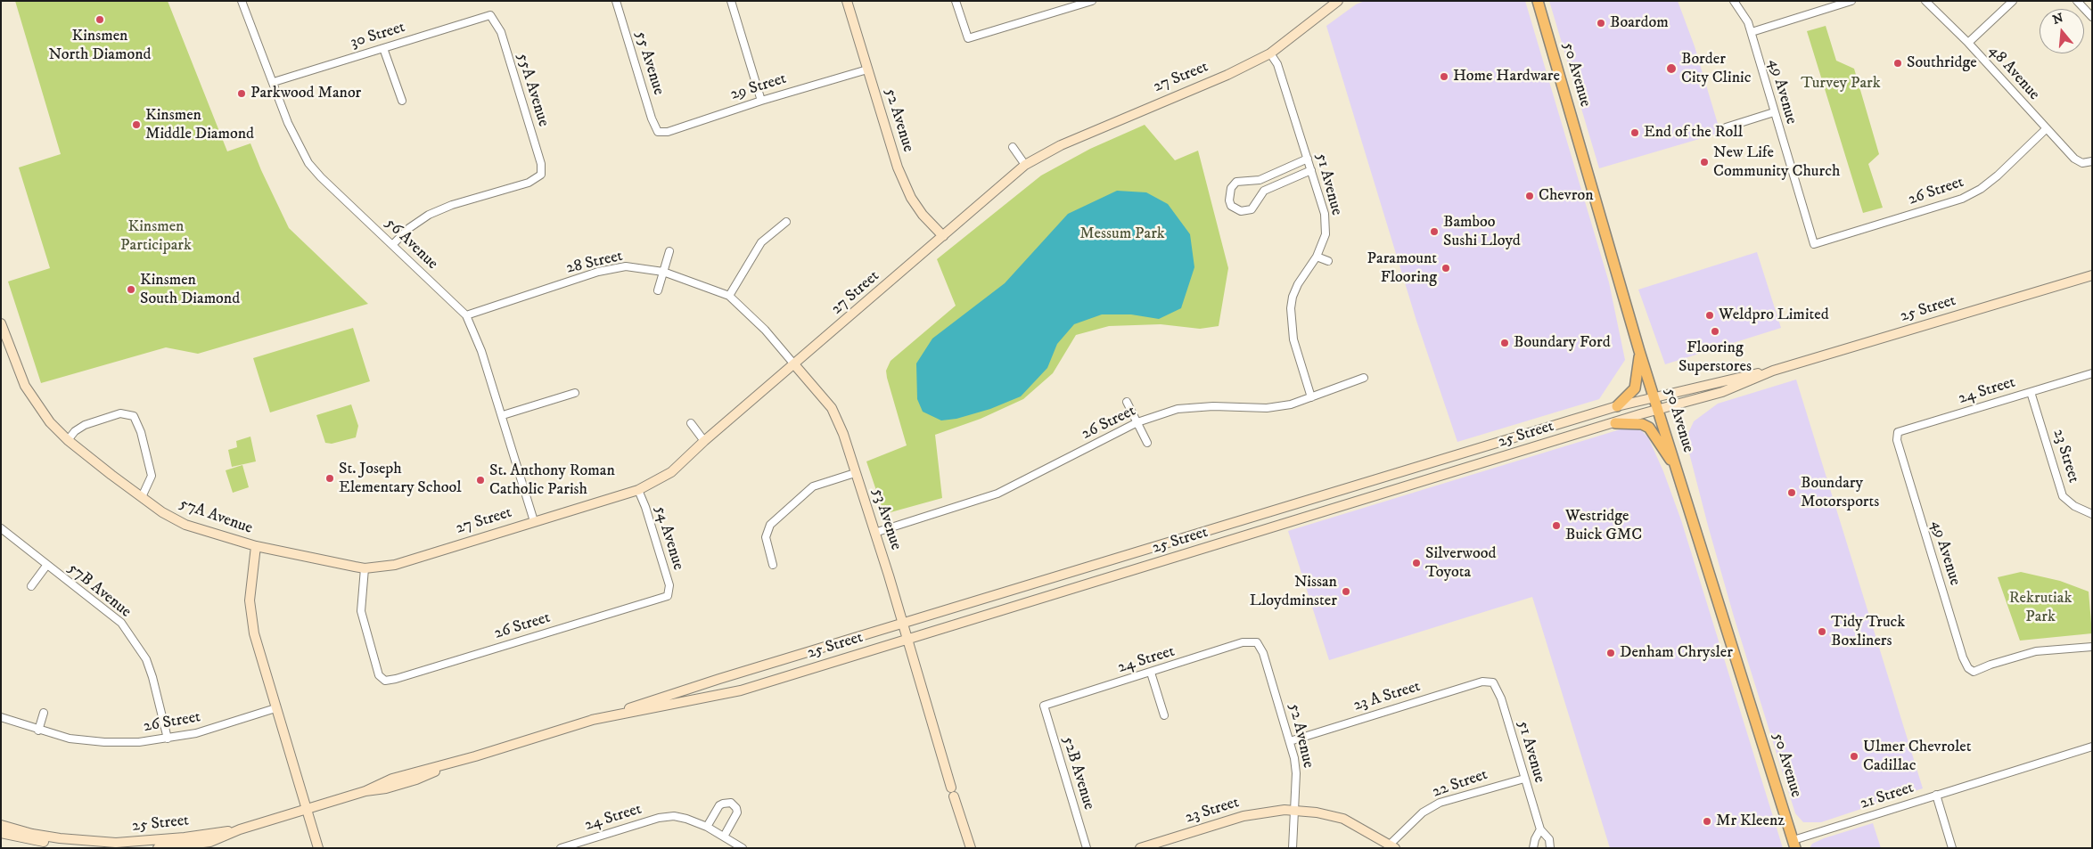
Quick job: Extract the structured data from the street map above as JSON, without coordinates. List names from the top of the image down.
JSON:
{
  "streets": {
    "main road": [
      "50 Avenue",
      "27 Street",
      "52 Avenue",
      "25 Street",
      "23 Street",
      "57A Avenue",
      "53 Avenue"
    ],
    "street": [
      "30 Street",
      "55 Avenue",
      "48 Avenue",
      "29 Street",
      "55A Avenue",
      "49 Avenue",
      "51 Avenue",
      "26 Street",
      "56 Avenue",
      "28 Street",
      "24 Street",
      "54 Avenue",
      "57B Avenue",
      "23 A Street",
      "52B Avenue",
      "22 Street",
      "21 Street"
    ]
  },
  "crossings": [
    ["30 Street", "55A Avenue"],
    ["30 Street", "56 Avenue"],
    ["55 Avenue", "29 Street"],
    ["48 Avenue", "26 Street"],
    ["50 Avenue", "25 Street"],
    ["50 Avenue", "21 Street"],
    ["27 Street", "52 Avenue"],
    ["27 Street", "51 Avenue"],
    ["27 Street", "26 Street"],
    ["27 Street", "56 Avenue"],
    ["27 Street", "57A Avenue"],
    ["27 Street", "53 Avenue"],
    ["27 Street", "54 Avenue"],
    ["29 Street", "52 Avenue"],
    ["55A Avenue", "56 Avenue"],
    ["49 Avenue", "26 Street"],
    ["49 Avenue", "24 Street"],
    ["52 Avenue", "24 Street"],
    ["52 Avenue", "23 Street"],
    ["52 Avenue", "23 A Street"],
    ["51 Avenue", "26 Street"],
    ["51 Avenue", "23 A Street"],
    ["51 Avenue", "22 Street"],
    ["26 Street", "57A Avenue"],
    ["26 Street", "53 Avenue"],
    ["26 Street", "54 Avenue"],
    ["26 Street", "57B Avenue"],
    ["56 Avenue", "28 Street"],
    ["28 Street", "53 Avenue"],
    ["25 Street", "57A Avenue"],
    ["25 Street", "53 Avenue"],
    ["24 Street", "23 Street"],
    ["24 Street", "52B Avenue"]
  ],
  "parks": [
    "Turvey Park",
    "Kinsmen Participark",
    "Messum Park",
    "Rekrutiak Park"
  ],
  "places": [
    "Kinsmen North Diamond",
    "Boardom",
    "Southridge",
    "Border City Clinic",
    "Home Hardware",
    "Parkwood Manor",
    "Kinsmen Middle Diamond",
    "End of the Roll",
    "New Life Community Church",
    "Chevron",
    "Bamboo Sushi Lloyd",
    "Paramount Flooring",
    "Kinsmen South Diamond",
    "Weldpro Limited",
    "Flooring Superstores",
    "Boundary Ford",
    "St. Joseph Elementary School",
    "St. Anthony Roman Catholic Parish",
    "Boundary Motorsports",
    "Westridge Buick GMC",
    "Silverwood Toyota",
    "Nissan Lloydminster",
    "Tidy Truck Boxliners",
    "Denham Chrysler",
    "Ulmer Chevrolet Cadillac",
    "Mr Kleenz"
  ],
  "north": "top"
}
